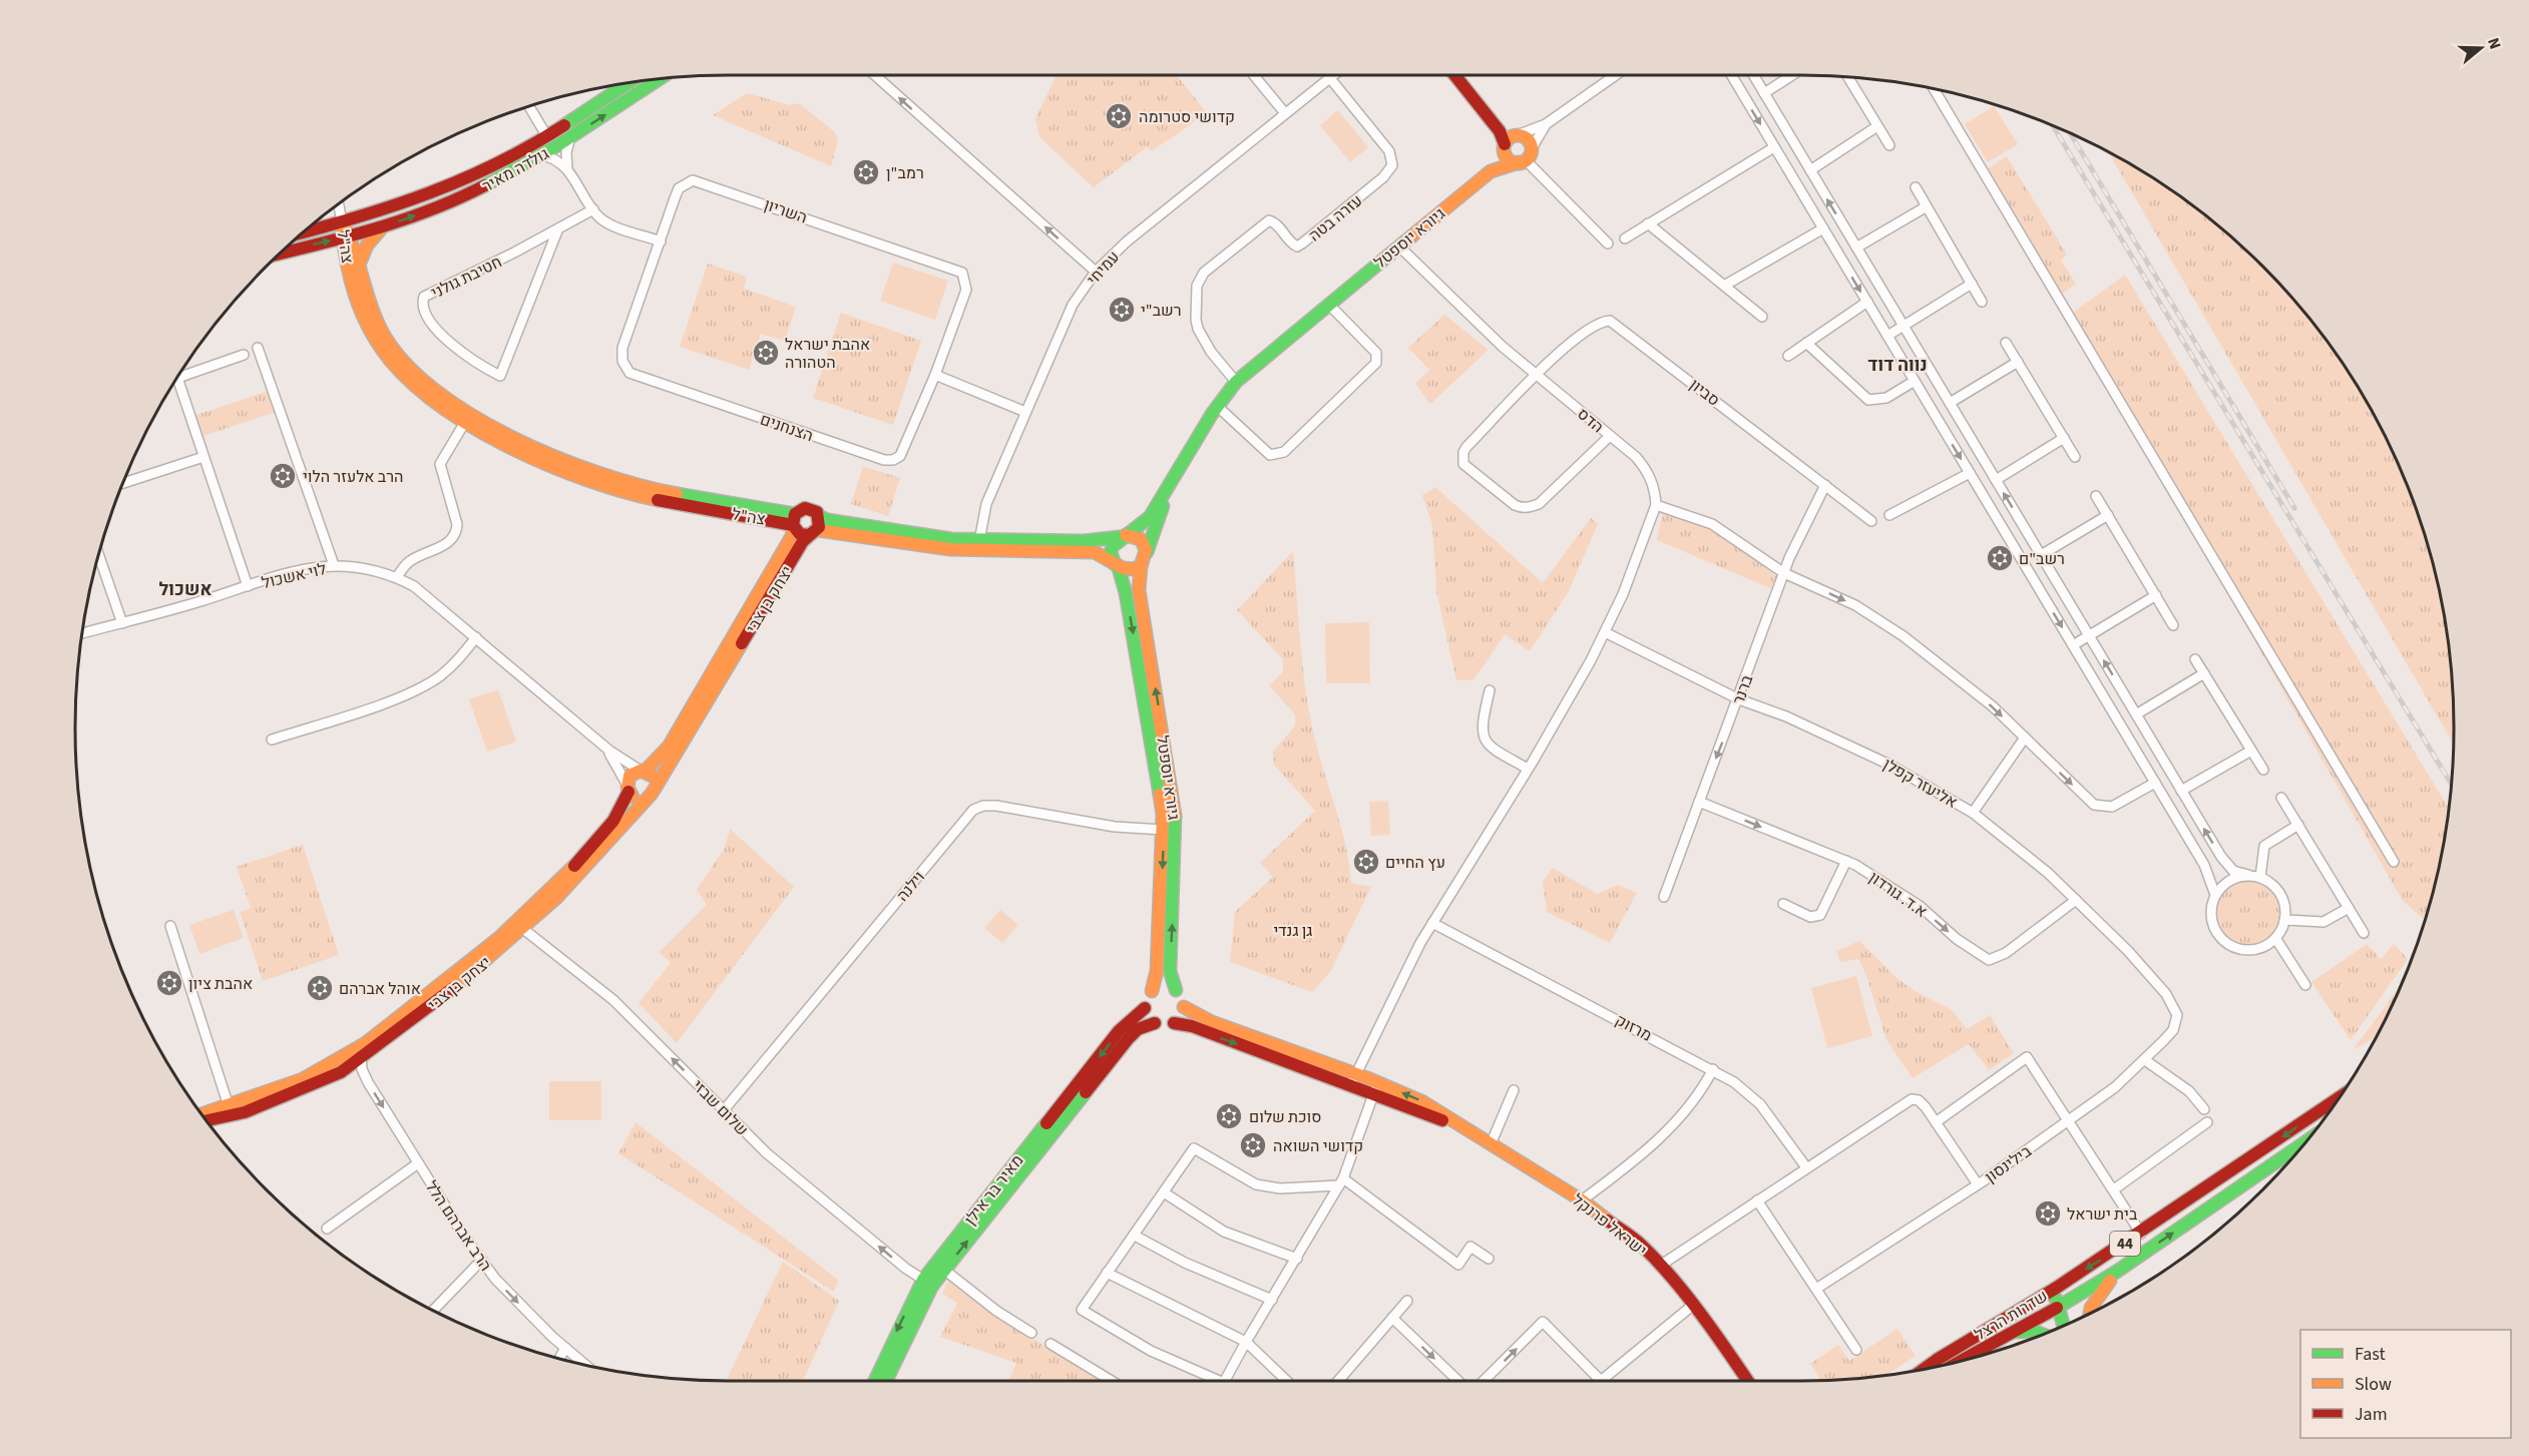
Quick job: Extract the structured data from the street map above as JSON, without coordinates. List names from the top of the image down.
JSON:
{
  "streets": {
    "main road": [
      "גולדה מאיר",
      "גיורא יוספטל",
      "צה\"ל",
      "יצחק בן צבי",
      "מאיר בר אילן",
      "ישראל פרנקל",
      "44",
      "שדרות הרצל"
    ],
    "street": [
      "השריון",
      "עזרה בטה",
      "עמיחי",
      "חטיבת גולני",
      "סביון",
      "הדס",
      "הצנחנים",
      "לוי אשכול",
      "ברנר",
      "אליעזר קפלן",
      "וילנה",
      "א.ד. גורדון",
      "מרזוק",
      "שלום שבזי",
      "בילינסון",
      "הרב אברהם הלל"
    ]
  },
  "crossings": [
    ["גולדה מאיר", "צה\"ל"],
    ["השריון", "הצנחנים"],
    ["עזרה בטה", "גיורא יוספטל"],
    ["עזרה בטה", "עמיחי"],
    ["גיורא יוספטל", "הדס"],
    ["גיורא יוספטל", "וילנה"],
    ["גיורא יוספטל", "מאיר בר אילן"],
    ["גיורא יוספטל", "ישראל פרנקל"],
    ["צה\"ל", "יצחק בן צבי"],
    ["סביון", "הדס"],
    ["סביון", "ברנר"],
    ["לוי אשכול", "יצחק בן צבי"],
    ["יצחק בן צבי", "שלום שבזי"],
    ["יצחק בן צבי", "הרב אברהם הלל"],
    ["ברנר", "אליעזר קפלן"],
    ["ברנר", "א.ד. גורדון"],
    ["אליעזר קפלן", "א.ד. גורדון"],
    ["אליעזר קפלן", "בילינסון"],
    ["וילנה", "שלום שבזי"],
    ["שלום שבזי", "מאיר בר אילן"],
    ["מאיר בר אילן", "ישראל פרנקל"],
    ["44", "שדרות הרצל"]
  ],
  "one_way": ["א.ד. גורדון", "שלום שבזי", "הרב אברהם הלל"],
  "districts": ["נווה דוד", "אשכול"],
  "parks": ["גן גנדי"],
  "places": {
    "synagogue": [
      "קדושי סטרומה",
      "רמב\"ן",
      "רשב\"י",
      "אהבת ישראל הטהורה",
      "הרב אלעזר הלוי",
      "רשב\"ם",
      "עץ החיים",
      "אהבת ציון",
      "אוהל אברהם",
      "סוכת שלום",
      "קדושי השואה",
      "בית ישראל"
    ]
  },
  "legend": ["Fast", "Slow", "Jam"],
  "north": "right"
}
